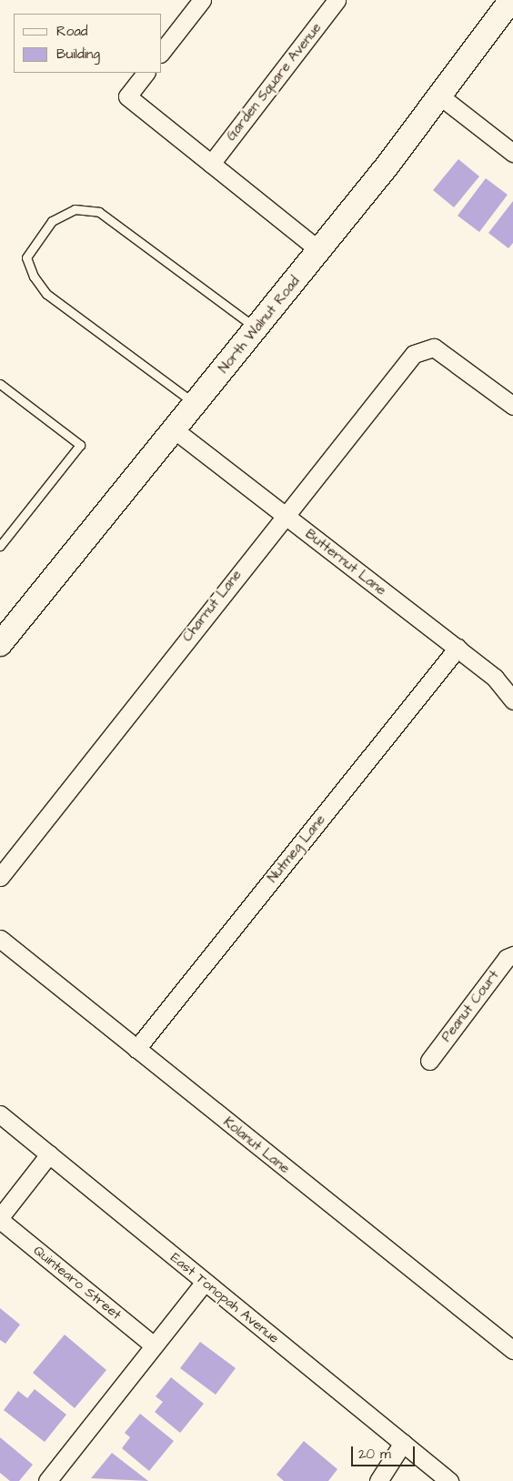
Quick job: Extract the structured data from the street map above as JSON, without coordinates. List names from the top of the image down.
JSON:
{
  "streets": {
    "street": [
      "Garden Square Avenue",
      "North Walnut Road",
      "Butternut Lane",
      "Charnut Lane",
      "Nutmeg Lane",
      "Peanut Court",
      "Kolanut Lane",
      "Quintearo Street",
      "East Tonopah Avenue"
    ]
  },
  "crossings": [
    ["North Walnut Road", "Butternut Lane"],
    ["Butternut Lane", "Charnut Lane"],
    ["Butternut Lane", "Nutmeg Lane"],
    ["Nutmeg Lane", "Kolanut Lane"]
  ],
  "legend": ["Road", "Building"],
  "scale_bar": "20 m"
}
